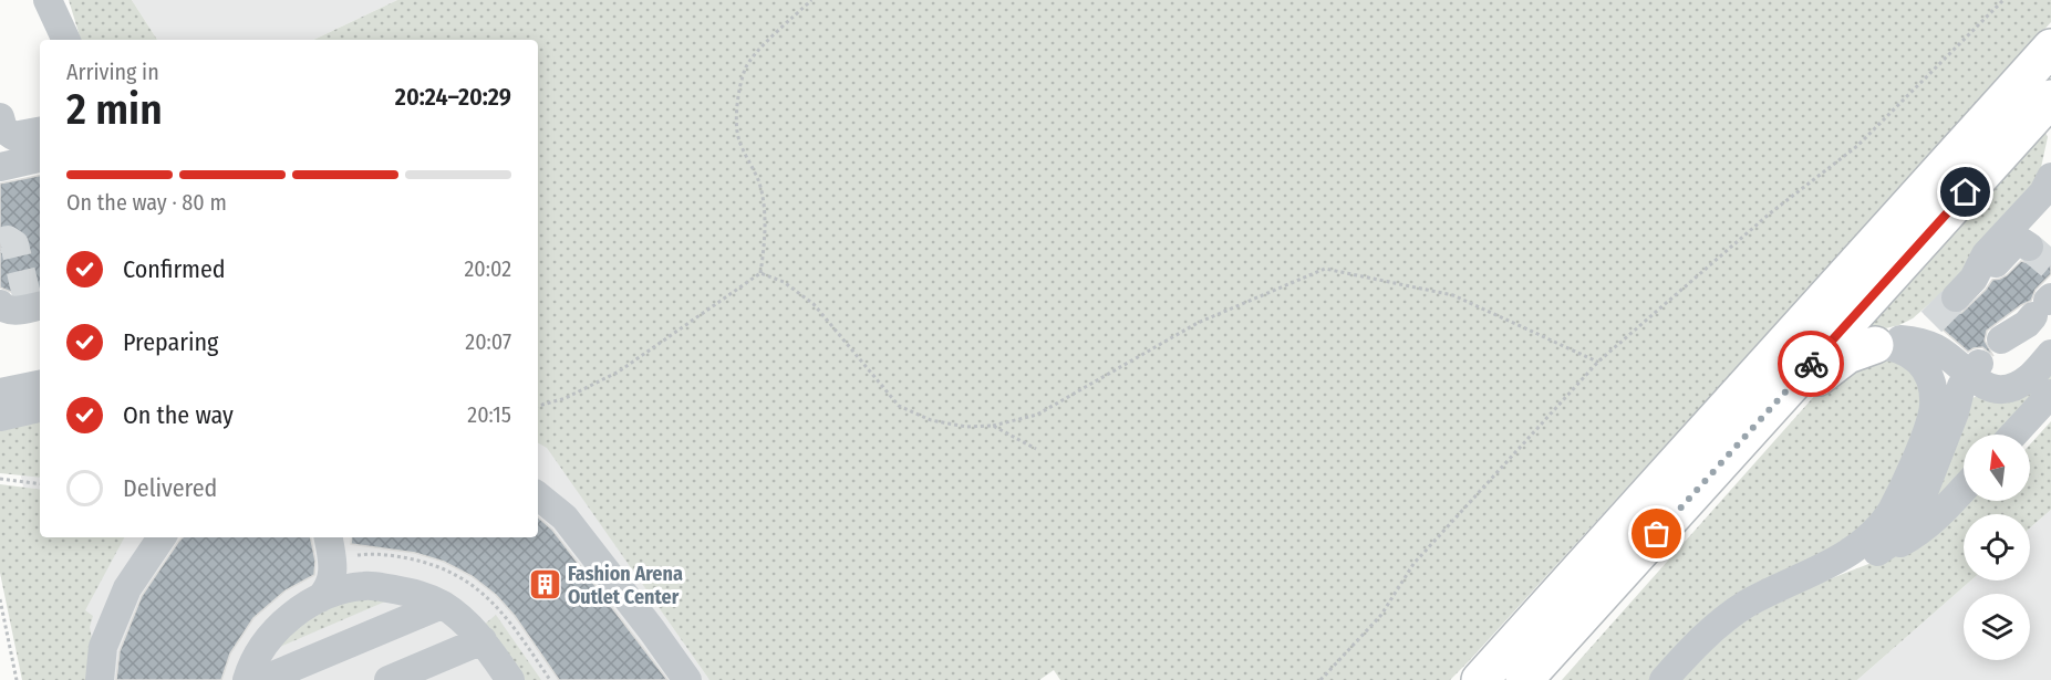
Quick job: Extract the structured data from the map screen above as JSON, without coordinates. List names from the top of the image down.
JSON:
{
  "places": {
    "building": ["Fashion Arena Outlet Center"]
  },
  "north": "top",
  "page": {
    "heading": ["2 min", "Arriving in", "20:24–20:29"],
    "bar": "On the way · 80 m",
    "list": [
      ["Confirmed", "20:02"],
      ["Preparing", "20:07"],
      ["On the way", "20:15"],
      "Delivered"
    ]
  }
}
